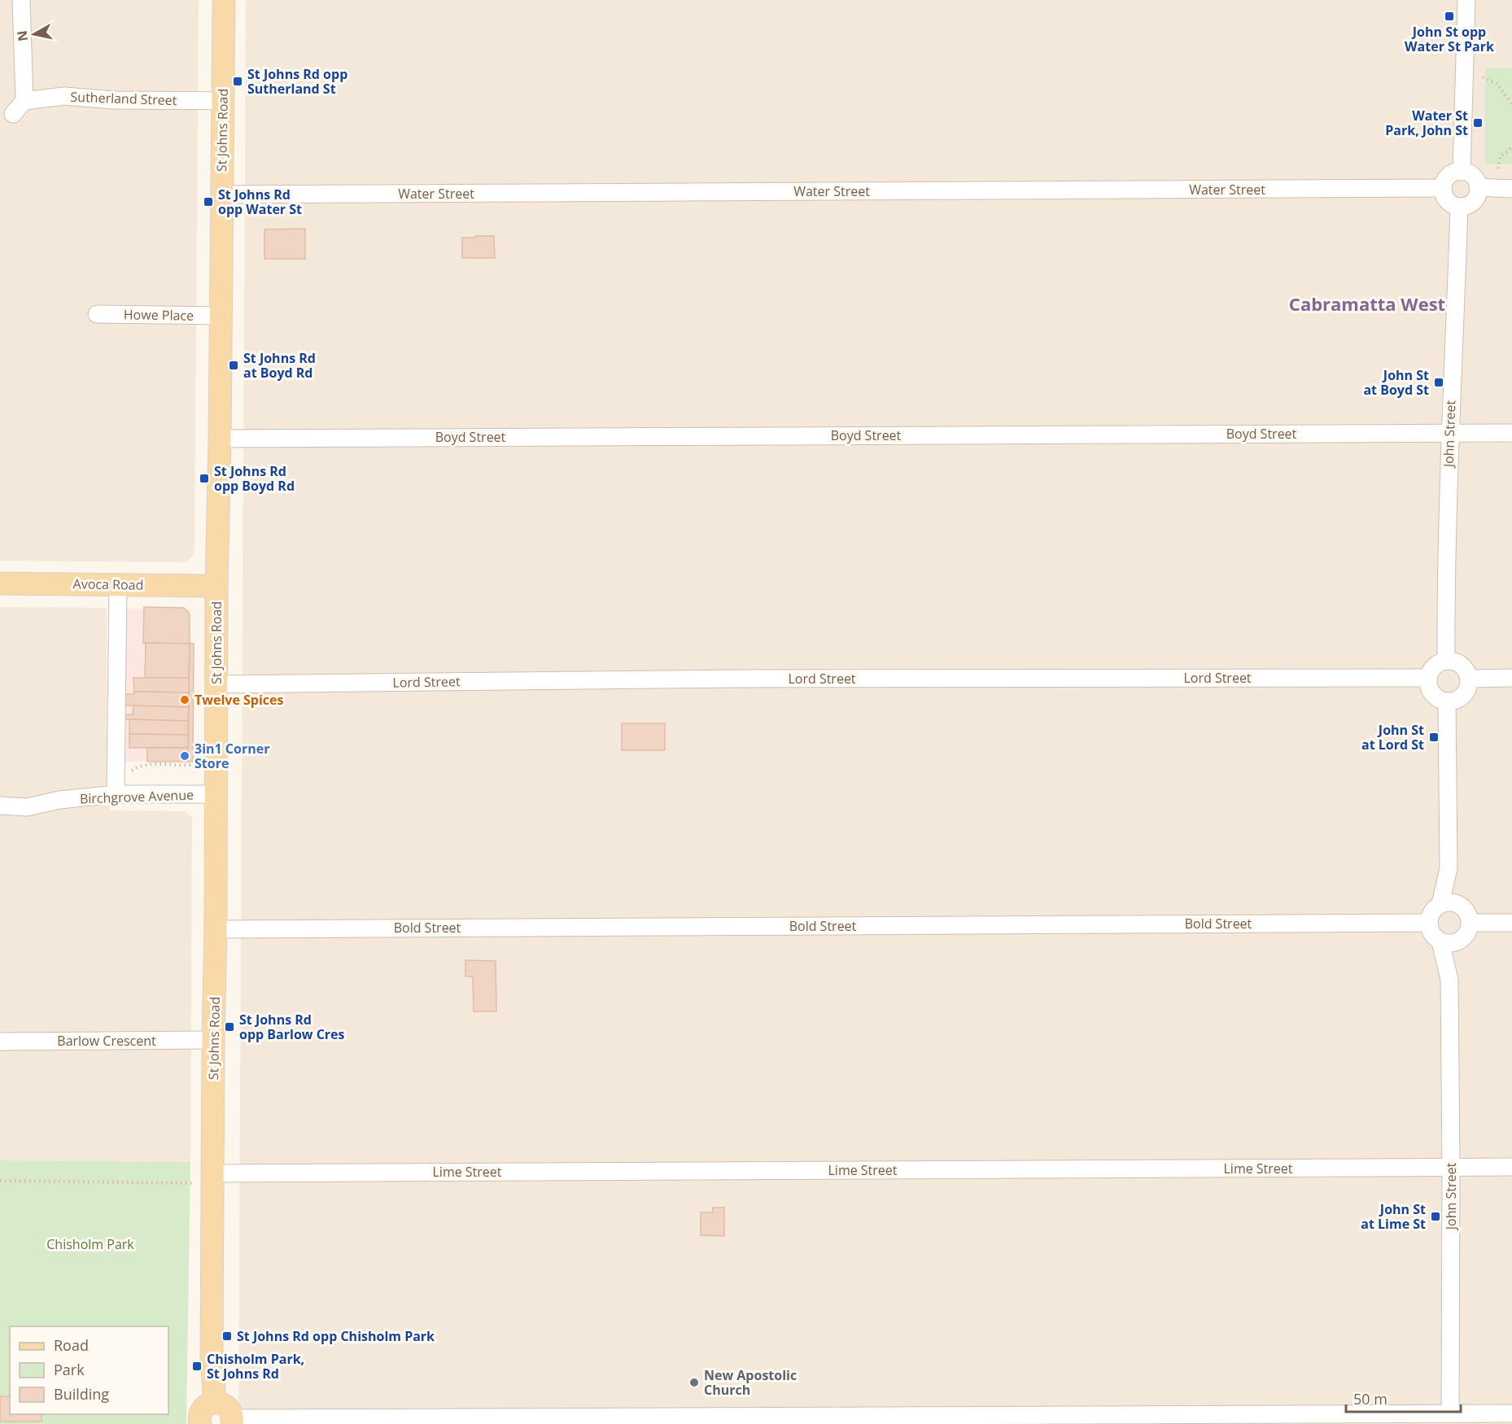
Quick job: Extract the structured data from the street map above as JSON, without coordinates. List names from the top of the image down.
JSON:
{
  "streets": {
    "main road": ["St Johns Road", "Avoca Road"],
    "street": [
      "Sutherland Street",
      "Water Street",
      "Howe Place",
      "Boyd Street",
      "John Street",
      "Lord Street",
      "Birchgrove Avenue",
      "Bold Street",
      "Barlow Crescent",
      "Lime Street"
    ]
  },
  "crossings": [
    ["Sutherland Street", "St Johns Road"],
    ["St Johns Road", "Water Street"],
    ["St Johns Road", "Howe Place"],
    ["St Johns Road", "Boyd Street"],
    ["St Johns Road", "Avoca Road"],
    ["St Johns Road", "Lord Street"],
    ["St Johns Road", "Birchgrove Avenue"],
    ["St Johns Road", "Bold Street"],
    ["St Johns Road", "Barlow Crescent"],
    ["St Johns Road", "Lime Street"],
    ["Water Street", "John Street"],
    ["Boyd Street", "John Street"],
    ["John Street", "Lord Street"],
    ["John Street", "Bold Street"],
    ["John Street", "Lime Street"]
  ],
  "districts": ["Cabramatta West"],
  "parks": ["Chisholm Park"],
  "places": {
    "transit": [
      "John St opp Water St Park",
      "St Johns Rd opp Sutherland St",
      "Water St Park, John St",
      "St Johns Rd opp Water St",
      "St Johns Rd at Boyd Rd",
      "John St at Boyd St",
      "St Johns Rd opp Boyd Rd",
      "John St at Lord St",
      "St Johns Rd opp Barlow Cres",
      "John St at Lime St",
      "St Johns Rd opp Chisholm Park",
      "Chisholm Park, St Johns Rd"
    ],
    "other": ["Twelve Spices", "3in1 Corner Store", "New Apostolic Church"]
  },
  "legend": ["Road", "Park", "Building"],
  "scale_bar": "50 m",
  "north": "left"
}
